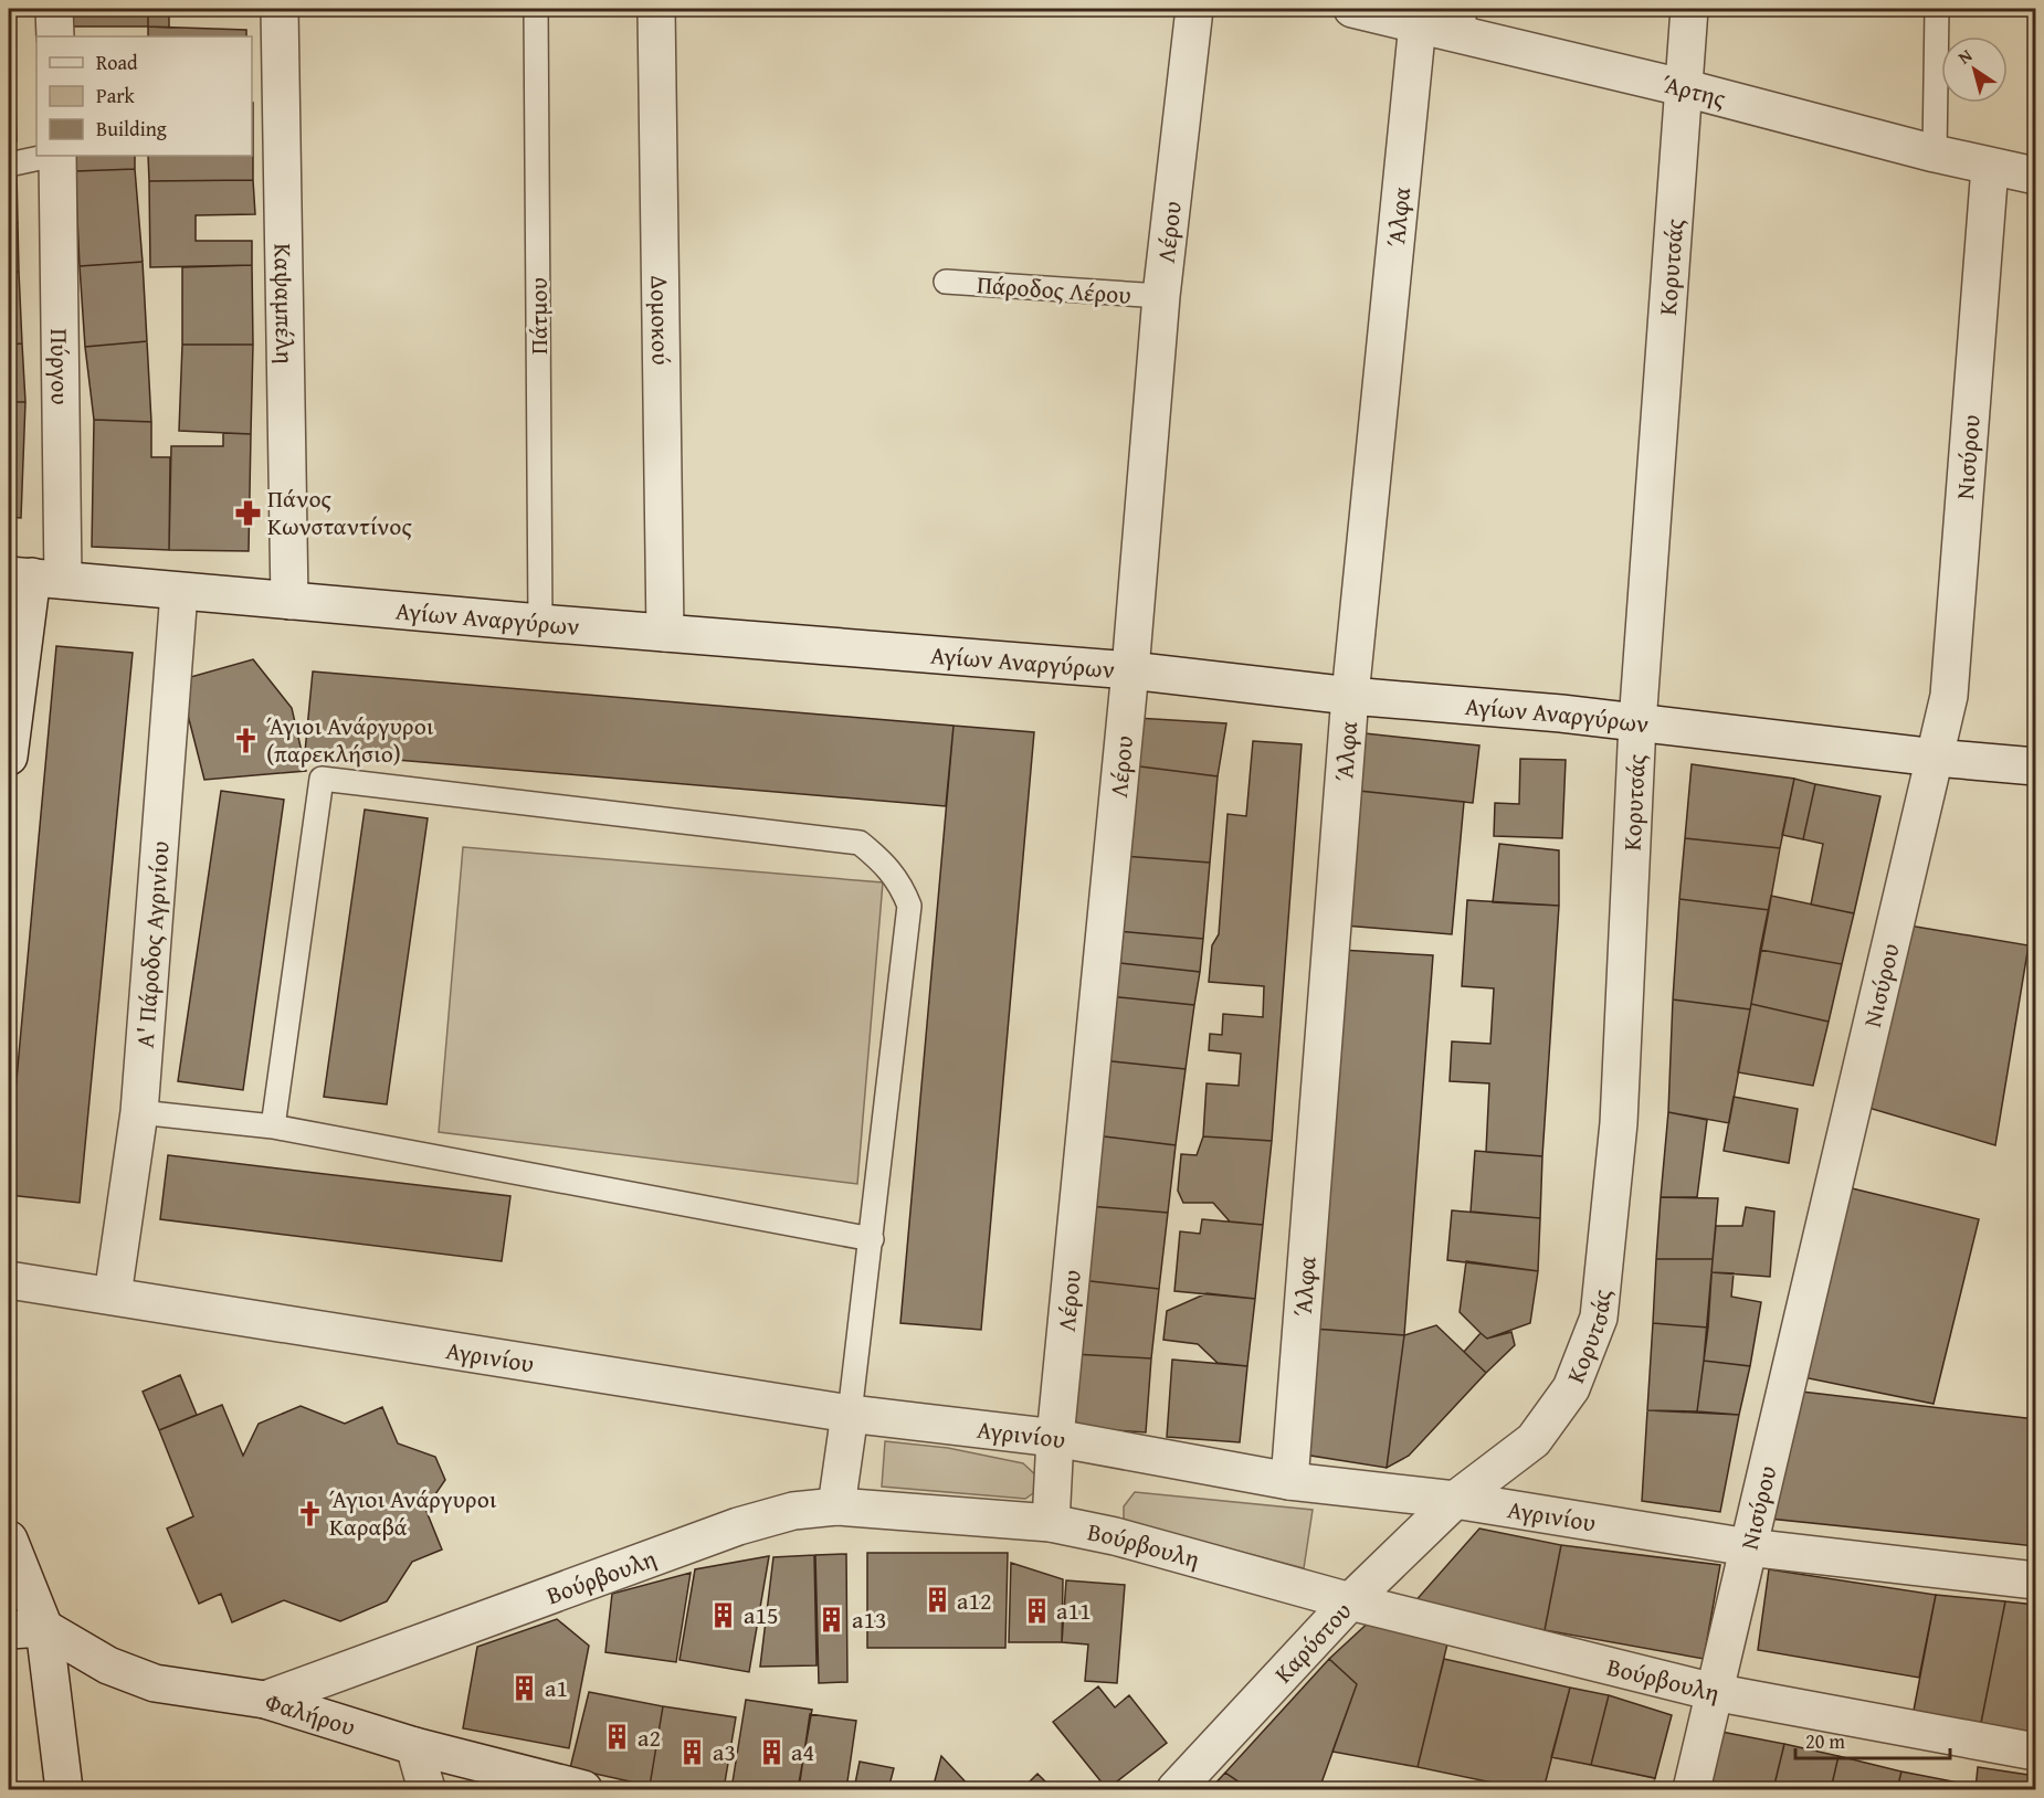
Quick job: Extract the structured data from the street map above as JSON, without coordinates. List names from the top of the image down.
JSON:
{
  "streets": {
    "street": [
      "Άρτης",
      "Άλφα",
      "Λέρου",
      "Κορυτσάς",
      "Καψαμπέλη",
      "Δομοκού",
      "Πύργου",
      "Νισύρου",
      "Αγίων Αναργύρων",
      "Α' Πάροδος Αγρινίου",
      "Αγρινίου",
      "Βούρβουλη",
      "Καρύστου",
      "Φαλήρου"
    ],
    "lane": ["Πάροδος Λέρου", "Πάτμου"]
  },
  "crossings": [
    ["Άρτης", "Άλφα"],
    ["Άρτης", "Κορυτσάς"],
    ["Άρτης", "Νισύρου"],
    ["Άλφα", "Αγίων Αναργύρων"],
    ["Άλφα", "Αγρινίου"],
    ["Λέρου", "Πάροδος Λέρου"],
    ["Λέρου", "Αγίων Αναργύρων"],
    ["Λέρου", "Αγρινίου"],
    ["Λέρου", "Βούρβουλη"],
    ["Κορυτσάς", "Αγίων Αναργύρων"],
    ["Κορυτσάς", "Αγρινίου"],
    ["Κορυτσάς", "Καρύστου"],
    ["Καψαμπέλη", "Αγίων Αναργύρων"],
    ["Πάτμου", "Αγίων Αναργύρων"],
    ["Δομοκού", "Αγίων Αναργύρων"],
    ["Πύργου", "Αγίων Αναργύρων"],
    ["Νισύρου", "Αγίων Αναργύρων"],
    ["Νισύρου", "Αγρινίου"],
    ["Νισύρου", "Βούρβουλη"],
    ["Αγίων Αναργύρων", "Α' Πάροδος Αγρινίου"],
    ["Α' Πάροδος Αγρινίου", "Αγρινίου"],
    ["Αγρινίου", "Καρύστου"],
    ["Βούρβουλη", "Καρύστου"],
    ["Βούρβουλη", "Φαλήρου"]
  ],
  "places": {
    "pharmacy": ["Πάνος Κωνσταντίνος"],
    "church": ["Άγιοι Ανάργυροι (παρεκλήσιο)", "Άγιοι Ανάργυροι Καραβά"],
    "building": [
      "a12",
      "a11",
      "a15",
      "a13",
      "a1",
      "a2",
      "a3",
      "a4"
    ]
  },
  "legend": ["Road", "Park", "Building"],
  "scale_bar": "20 m",
  "north": "top left"
}
